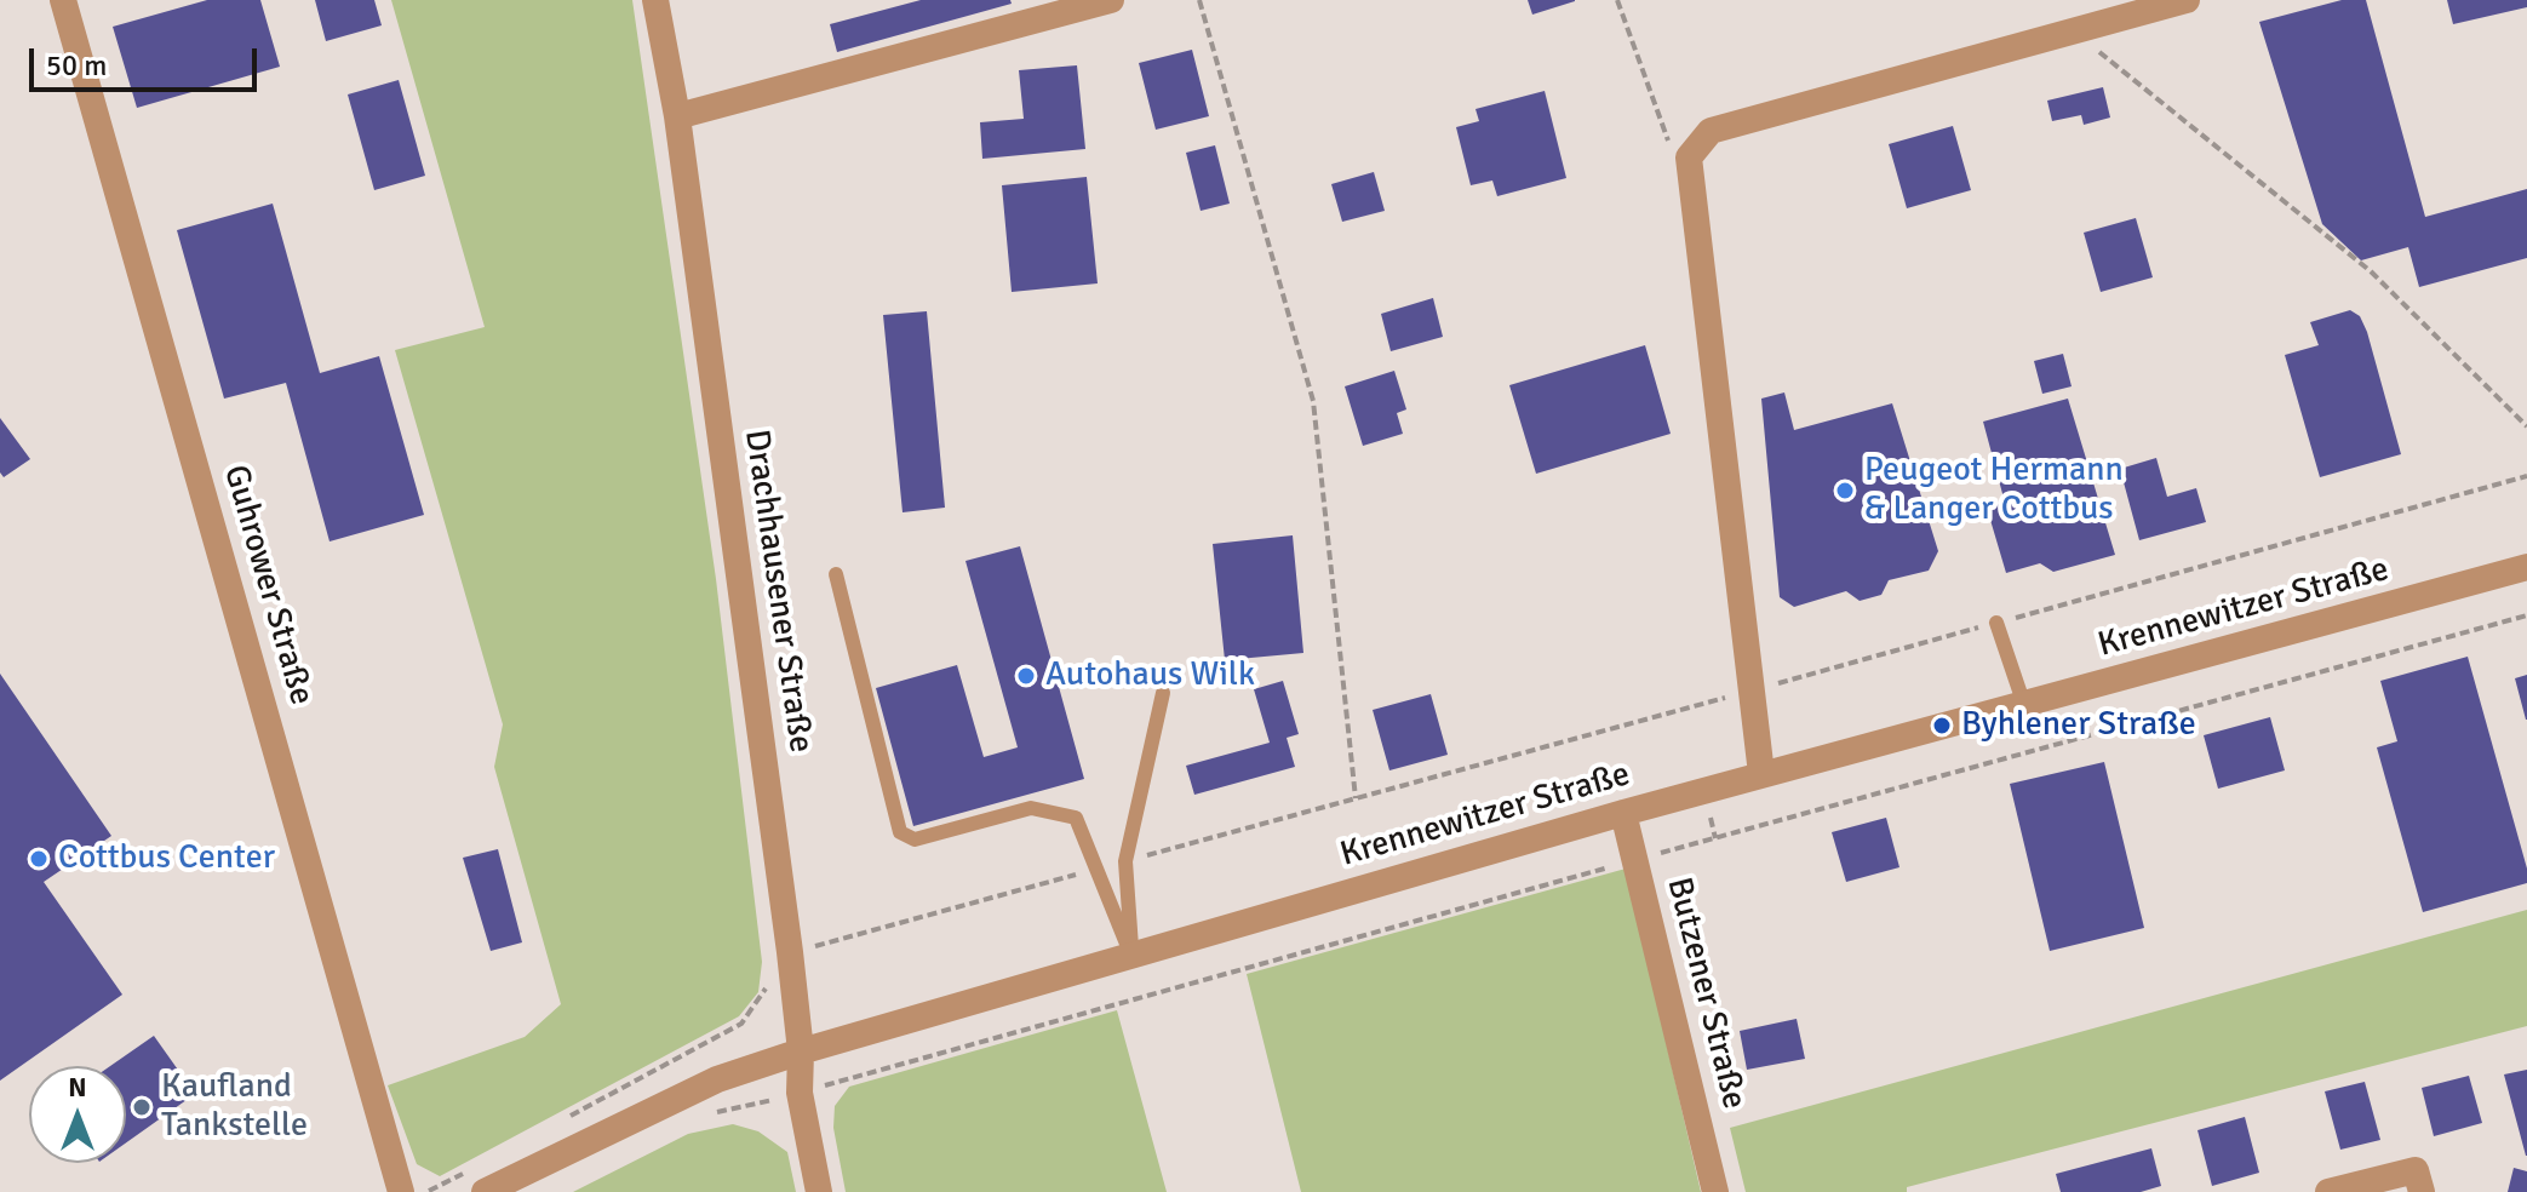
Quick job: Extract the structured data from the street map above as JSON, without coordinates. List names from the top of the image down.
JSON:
{
  "streets": {
    "street": [
      "Guhrower Straße",
      "Drachhausener Straße",
      "Krennewitzer Straße",
      "Butzener Straße"
    ]
  },
  "crossings": [
    ["Drachhausener Straße", "Krennewitzer Straße"],
    ["Krennewitzer Straße", "Butzener Straße"]
  ],
  "places": [
    "Peugeot Hermann & Langer Cottbus",
    "Autohaus Wilk",
    "Byhlener Straße",
    "Cottbus Center",
    "Kaufland Tankstelle"
  ],
  "scale_bar": "50 m",
  "north": "top"
}
